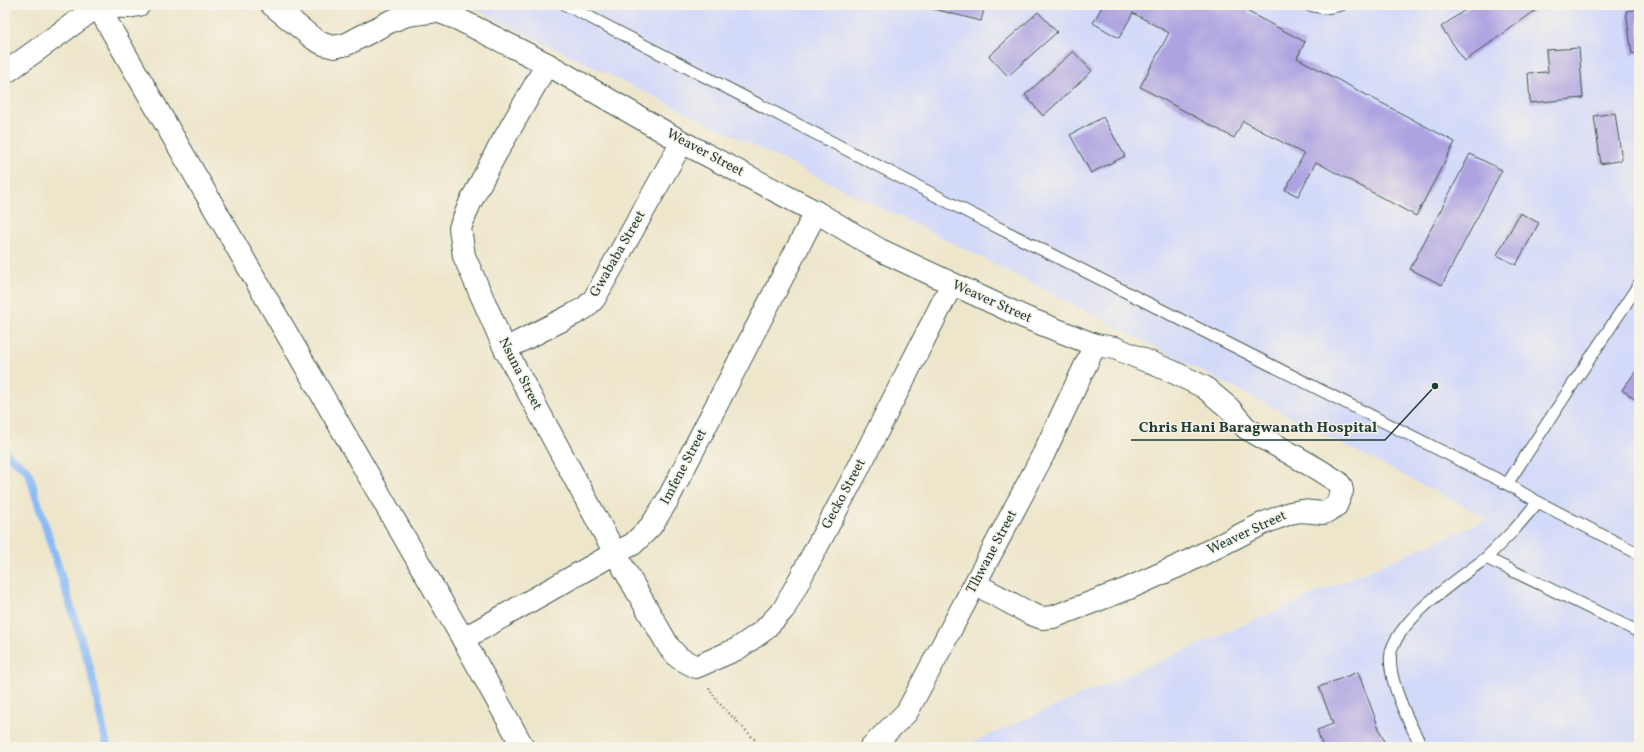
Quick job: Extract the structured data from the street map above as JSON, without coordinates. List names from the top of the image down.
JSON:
{
  "streets": {
    "street": [
      "Weaver Street",
      "Gwababa Street",
      "Nsuna Street",
      "Imfene Street",
      "Gecko Street",
      "Tlhwane Street"
    ]
  },
  "crossings": [
    ["Weaver Street", "Gwababa Street"],
    ["Weaver Street", "Nsuna Street"],
    ["Weaver Street", "Imfene Street"],
    ["Weaver Street", "Gecko Street"],
    ["Weaver Street", "Tlhwane Street"],
    ["Gwababa Street", "Nsuna Street"],
    ["Nsuna Street", "Imfene Street"],
    ["Nsuna Street", "Gecko Street"]
  ],
  "places": ["Chris Hani Baragwanath Hospital"]
}
